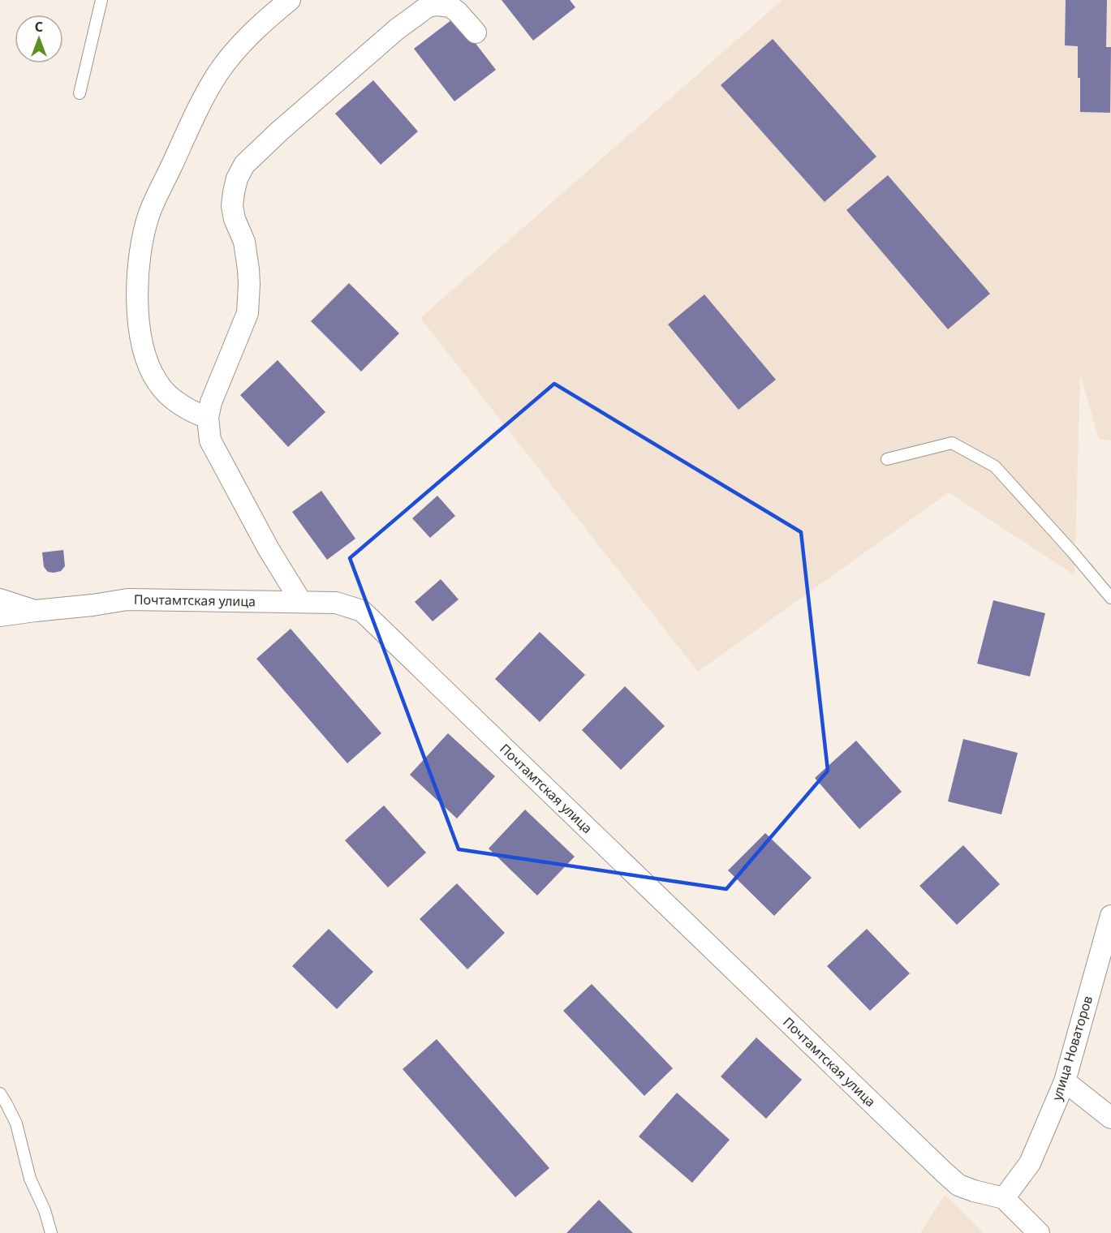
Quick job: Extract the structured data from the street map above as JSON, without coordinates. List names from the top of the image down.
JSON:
{
  "streets": {
    "street": ["Почтамтская улица", "улица Новаторов"]
  },
  "crossings": [
    ["Почтамтская улица", "улица Новаторов"]
  ],
  "north": "top"
}
